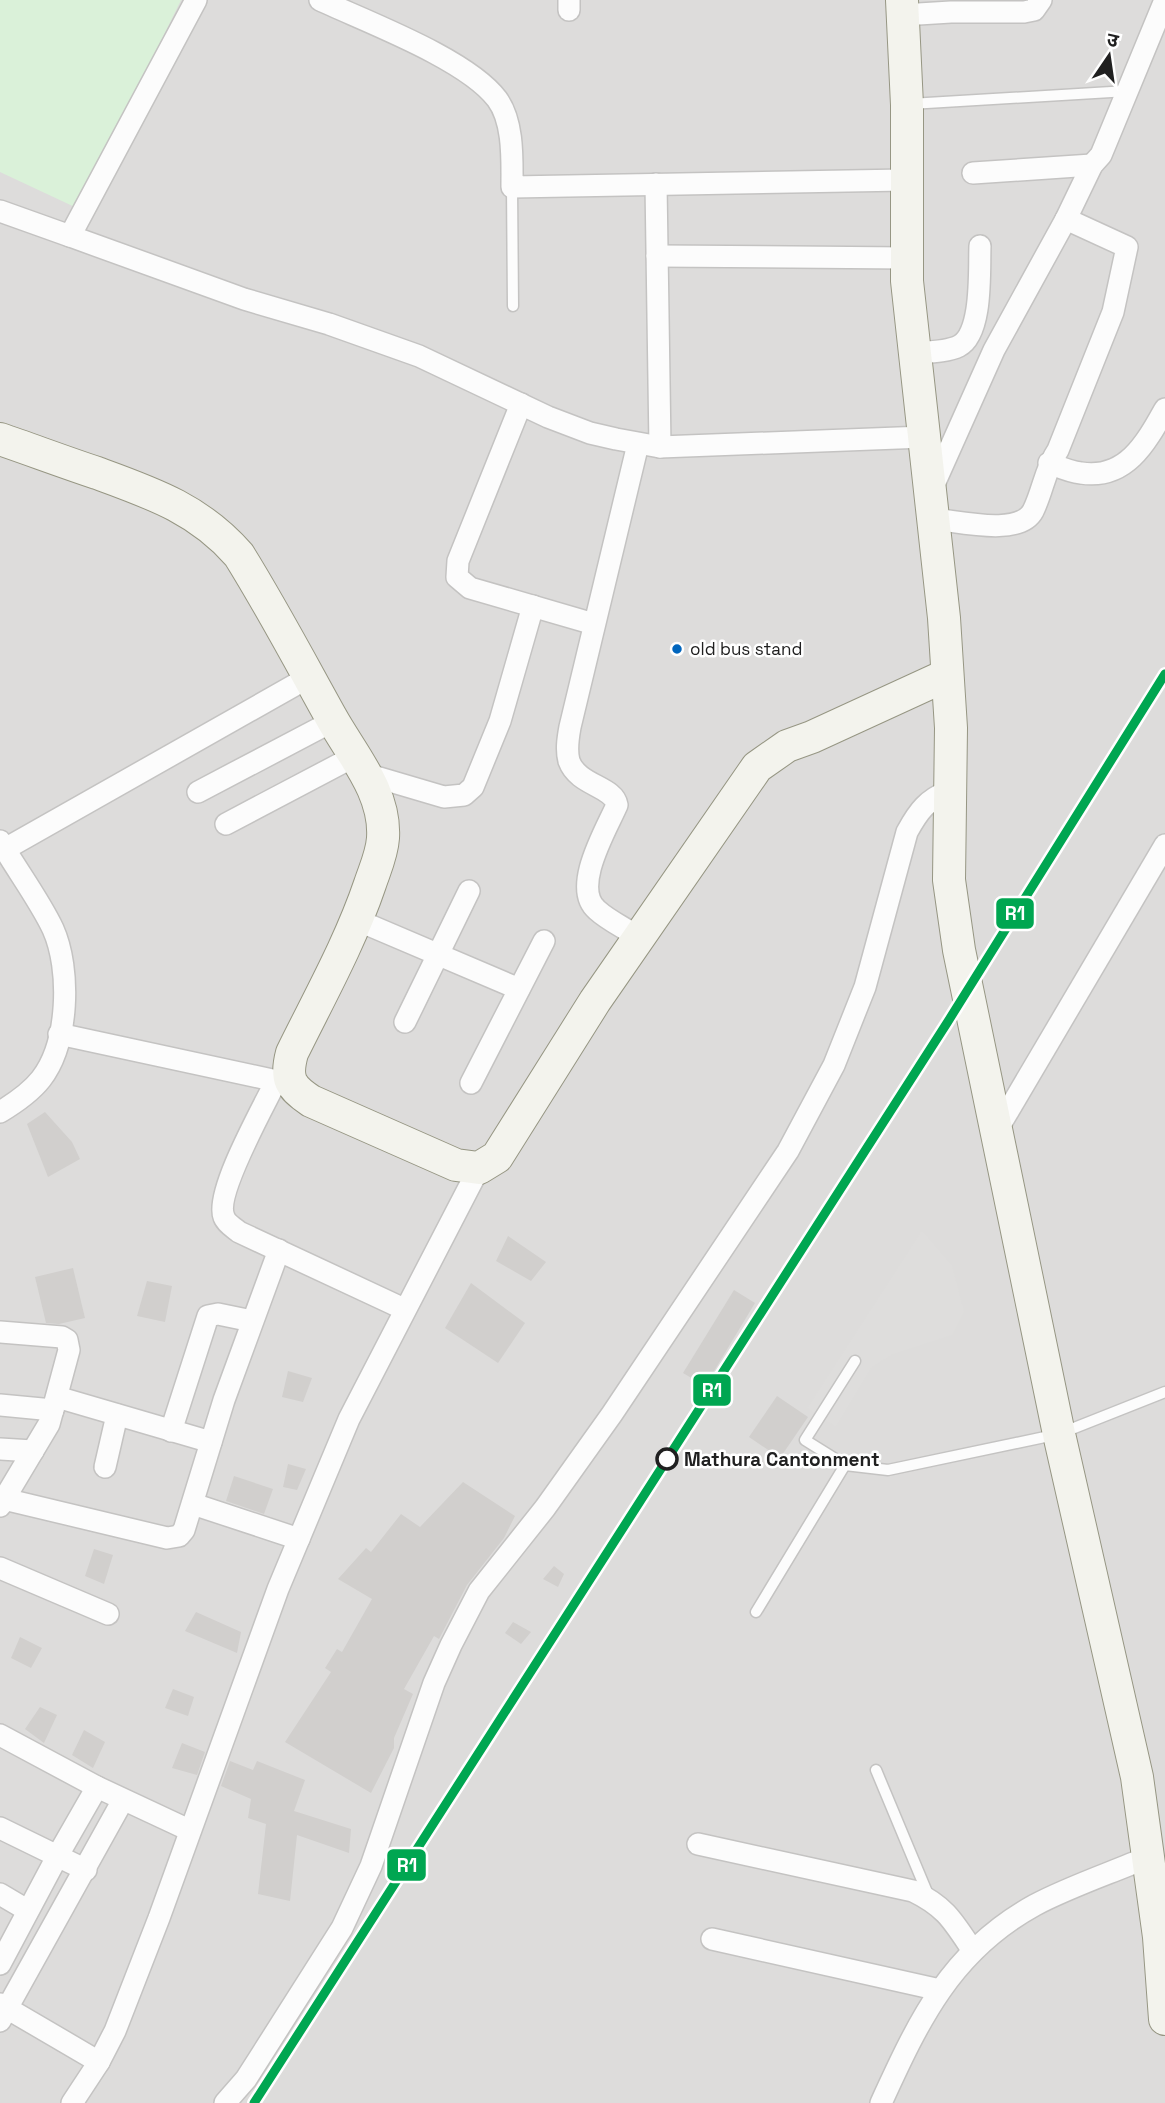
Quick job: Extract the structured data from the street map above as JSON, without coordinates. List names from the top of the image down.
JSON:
{
  "places": ["old bus stand", "Mathura Cantonment"],
  "lines": ["transit line R1"],
  "north": "top"
}
